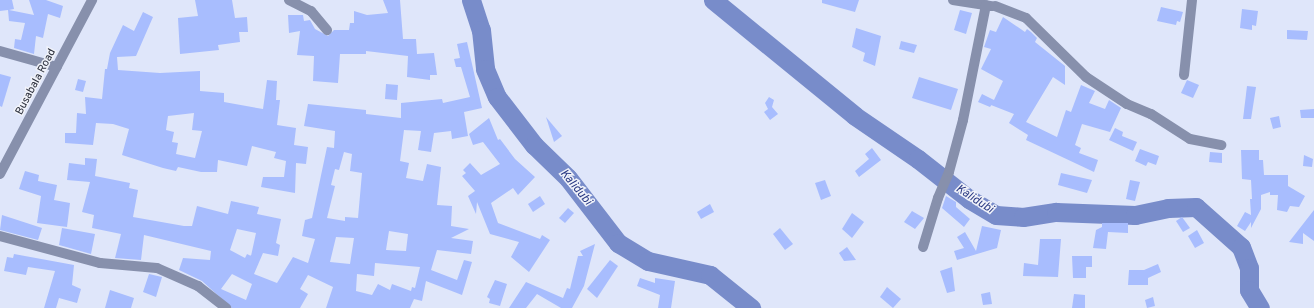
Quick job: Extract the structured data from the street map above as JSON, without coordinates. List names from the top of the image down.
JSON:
{
  "streets": {
    "street": ["Busabala Road"]
  },
  "water": ["Kalidubi"]
}
